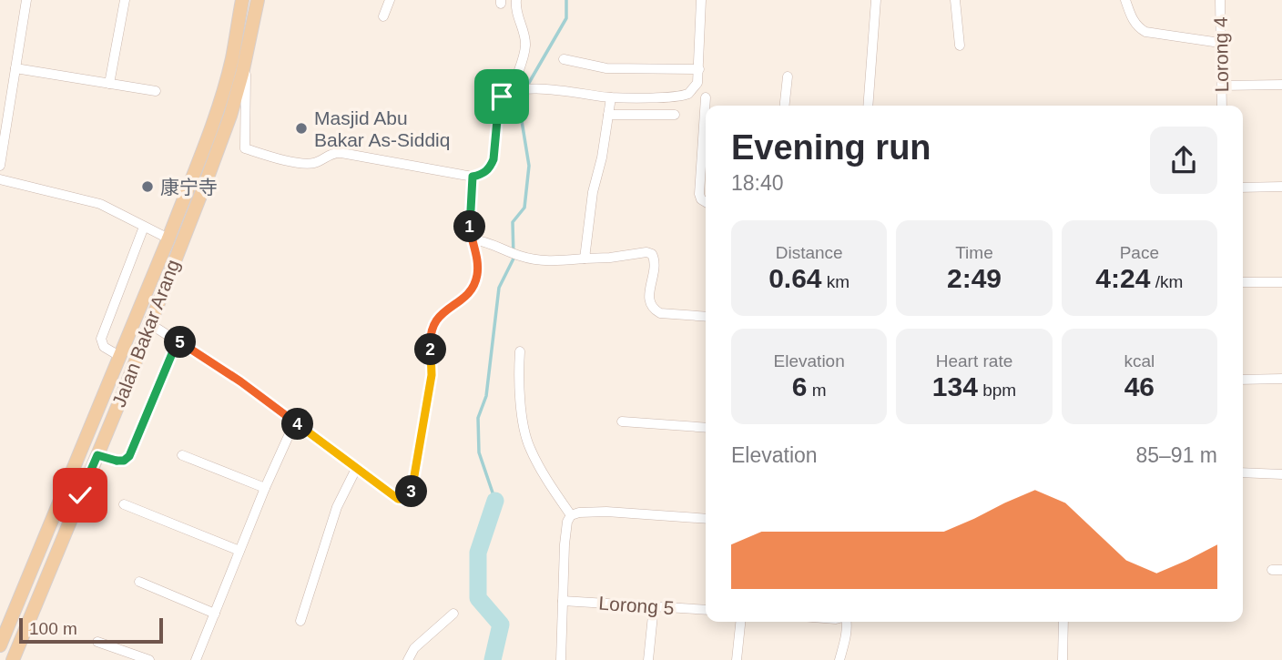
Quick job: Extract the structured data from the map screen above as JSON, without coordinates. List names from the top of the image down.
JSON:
{
  "streets": {
    "main road": ["Jalan Bakar Arang"],
    "street": ["Lorong 4", "Lorong 5"]
  },
  "places": ["Masjid Abu Bakar As-Siddiq", "康宁寺"],
  "scale_bar": "100 m",
  "page": {
    "heading": ["Evening run", "18:40"],
    "pins": [
      "1",
      "5",
      "2",
      "4",
      "3"
    ],
    "stats": [
      ["Distance", "0.64 km"],
      ["Time", "2:49"],
      ["Pace", "4:24 /km"],
      ["Elevation", "6 m"],
      ["Heart rate", "134 bpm"],
      ["kcal", "46"]
    ],
    "chart": ["Elevation", "85–91 m"],
    "scale": "100 m"
  }
}
